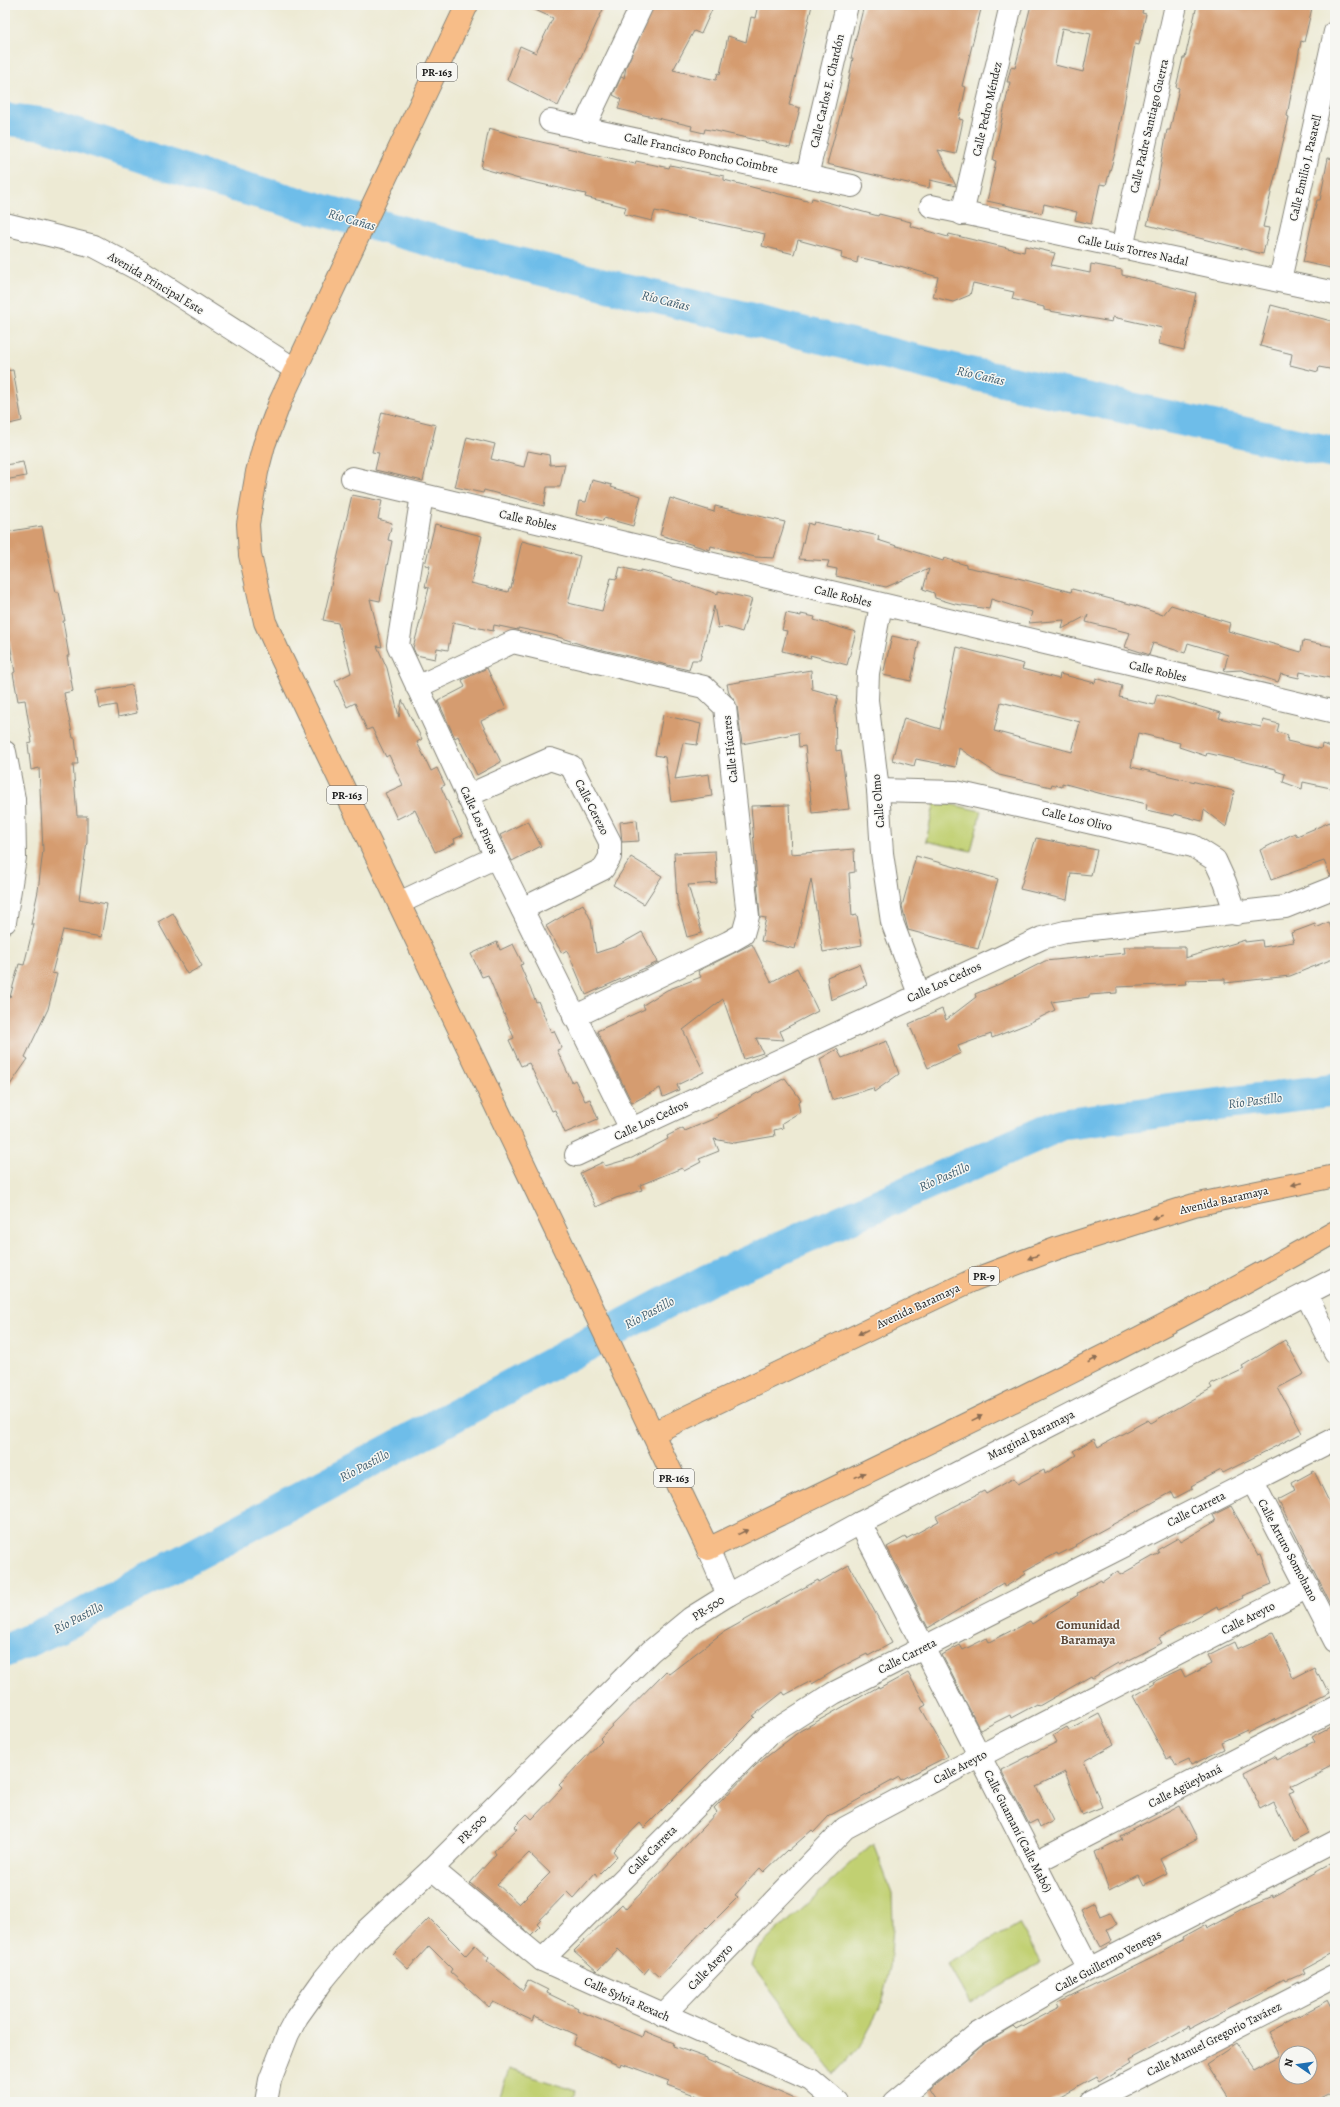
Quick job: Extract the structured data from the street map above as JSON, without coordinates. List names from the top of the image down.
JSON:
{
  "streets": {
    "highway": ["PR-163", "Avenida Baramaya", "PR-9"],
    "street": [
      "Calle Carlos E. Chardón",
      "Calle Pedro Méndez",
      "Calle Padre Santiago Guerra",
      "Calle Francisco Poncho Coimbre",
      "Calle Emilio J. Pasarell",
      "Calle Luis Torres Nadal",
      "Avenida Principal Este",
      "Calle Robles",
      "Calle Húcares",
      "Calle Olmo",
      "Calle Cerezo",
      "Calle Los Olivo",
      "Calle Los Pinos",
      "Calle Los Cedros",
      "Marginal Baramaya",
      "Calle Carreta",
      "Calle Arturo Somohano",
      "PR-500",
      "Calle Areyto",
      "Calle Agüeybaná",
      "Calle Guamaní (Calle Mabó)",
      "Calle Guillermo Venegas",
      "Calle Sylvia Rexach",
      "Calle Manuel Gregorio Tavárez"
    ]
  },
  "crossings": [
    ["PR-163", "Avenida Principal Este"],
    ["PR-163", "Avenida Baramaya"],
    ["PR-163", "Marginal Baramaya"],
    ["PR-163", "PR-500"],
    ["Calle Carlos E. Chardón", "Calle Francisco Poncho Coimbre"],
    ["Calle Pedro Méndez", "Calle Luis Torres Nadal"],
    ["Calle Padre Santiago Guerra", "Calle Luis Torres Nadal"],
    ["Calle Emilio J. Pasarell", "Calle Luis Torres Nadal"],
    ["Calle Robles", "Calle Olmo"],
    ["Calle Robles", "Calle Los Pinos"],
    ["Calle Húcares", "Calle Los Pinos"],
    ["Calle Olmo", "Calle Los Olivo"],
    ["Calle Olmo", "Calle Los Cedros"],
    ["Calle Cerezo", "Calle Los Pinos"],
    ["Calle Los Olivo", "Calle Los Cedros"],
    ["Calle Los Pinos", "Calle Los Cedros"],
    ["Marginal Baramaya", "PR-500"],
    ["Marginal Baramaya", "Calle Guamaní (Calle Mabó)"],
    ["Calle Carreta", "Calle Arturo Somohano"],
    ["Calle Carreta", "Calle Guamaní (Calle Mabó)"],
    ["Calle Carreta", "Calle Sylvia Rexach"],
    ["Calle Arturo Somohano", "Calle Areyto"],
    ["PR-500", "Calle Sylvia Rexach"],
    ["Calle Areyto", "Calle Guamaní (Calle Mabó)"],
    ["Calle Areyto", "Calle Sylvia Rexach"],
    ["Calle Agüeybaná", "Calle Guamaní (Calle Mabó)"],
    ["Calle Guamaní (Calle Mabó)", "Calle Guillermo Venegas"]
  ],
  "districts": ["Comunidad Baramaya"],
  "water": ["Río Cañas", "Río Pastillo"],
  "north": "left"
}
